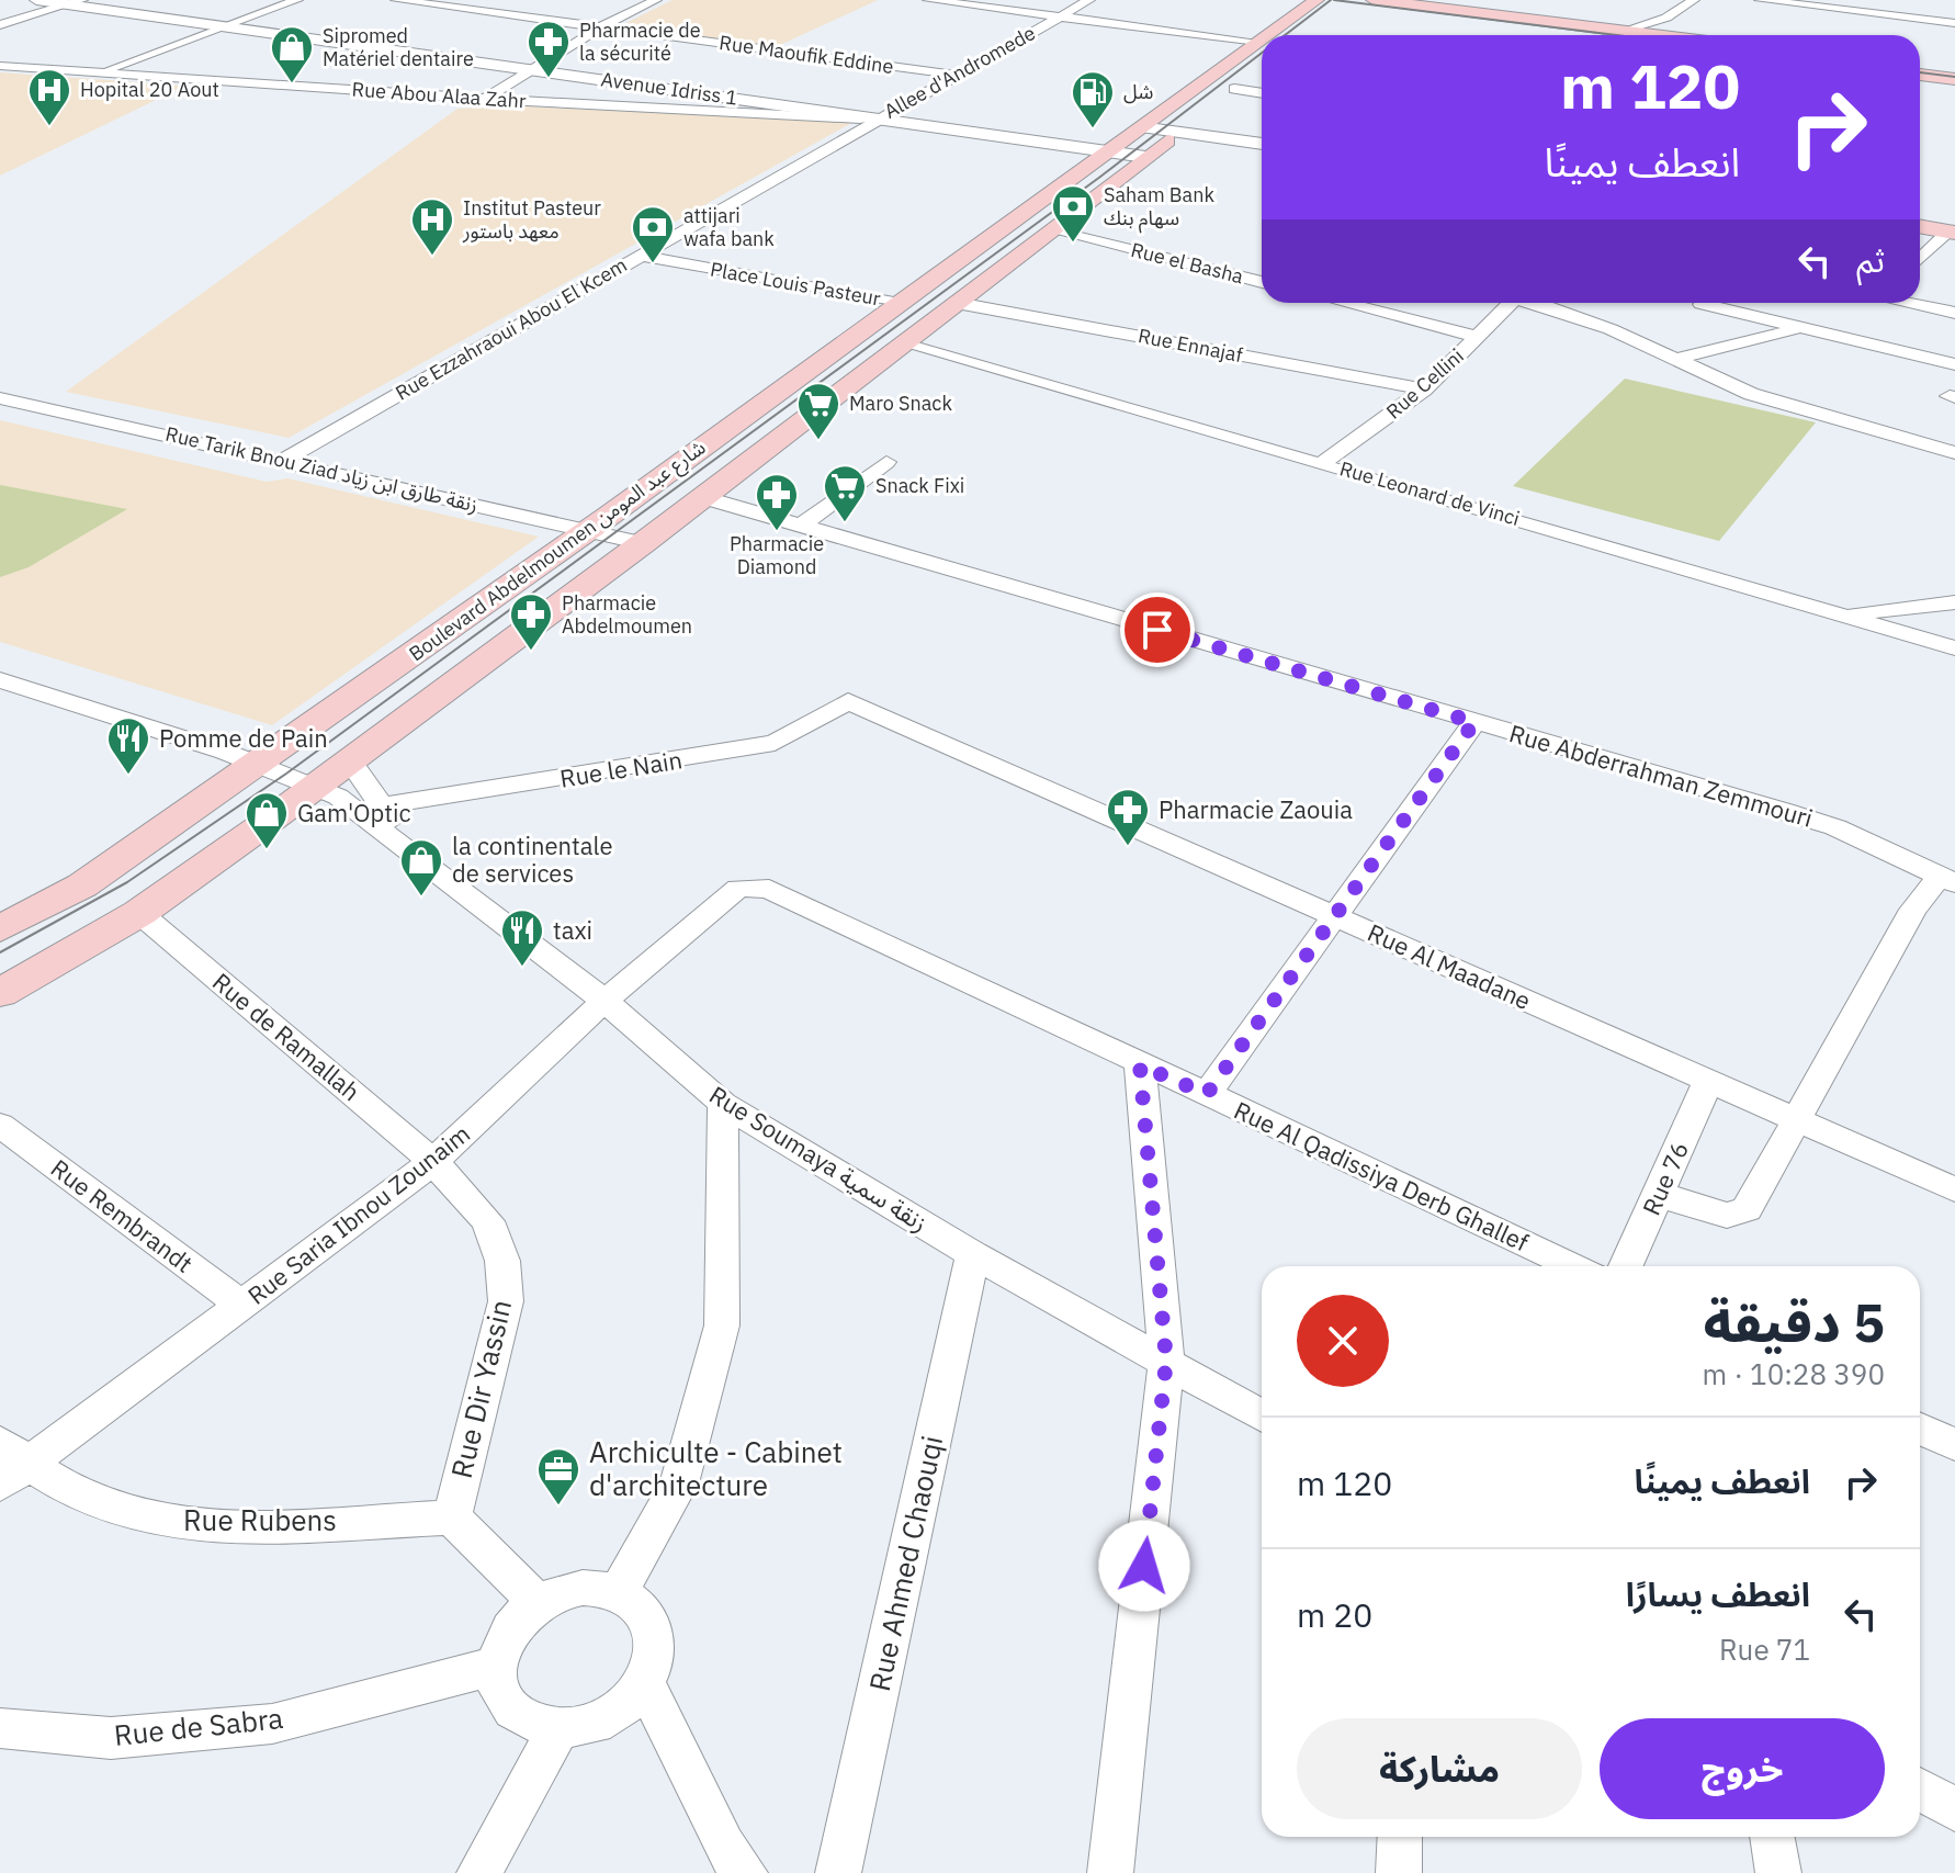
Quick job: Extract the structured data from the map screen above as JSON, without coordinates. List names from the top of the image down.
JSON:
{
  "streets": {
    "main road": ["Boulevard Abdelmoumen شارع عبد المومن"],
    "street": [
      "Rue Maoufik Eddine",
      "Allee d'Andromede",
      "Avenue Idriss 1",
      "Rue Abou Alaa Zahr",
      "Rue el Basha",
      "Place Louis Pasteur",
      "Rue Ezzahraoui Abou El Kcem",
      "Rue Ennajaf",
      "Rue Cellini",
      "Rue Tarik Bnou Ziad زنقة طارق ابن زياد",
      "Rue Leonard de Vinci",
      "Rue le Nain",
      "Rue Abderrahman Zemmouri",
      "Rue Al Maadane",
      "Rue de Ramallah",
      "Rue Soumaya زنقة سمية",
      "Rue Al Qadissiya Derb Ghallef",
      "Rue 76",
      "Rue Saria Ibnou Zounaim",
      "Rue Rembrandt",
      "Rue Dir Yassin",
      "Rue Rubens",
      "Rue Ahmed Chaouqi",
      "Rue de Sabra"
    ]
  },
  "crossings": [
    ["Rue Maoufik Eddine", "Allee d'Andromede"],
    ["Allee d'Andromede", "Avenue Idriss 1"],
    ["Allee d'Andromede", "Rue Abou Alaa Zahr"],
    ["Allee d'Andromede", "Rue Ezzahraoui Abou El Kcem"],
    ["Avenue Idriss 1", "Rue Abou Alaa Zahr"],
    ["Avenue Idriss 1", "Rue Ezzahraoui Abou El Kcem"],
    ["Avenue Idriss 1", "Boulevard Abdelmoumen شارع عبد المومن"],
    ["Rue Abou Alaa Zahr", "Rue Ezzahraoui Abou El Kcem"],
    ["Rue el Basha", "Boulevard Abdelmoumen شارع عبد المومن"],
    ["Place Louis Pasteur", "Rue Ezzahraoui Abou El Kcem"],
    ["Place Louis Pasteur", "Boulevard Abdelmoumen شارع عبد المومن"],
    ["Rue Ezzahraoui Abou El Kcem", "Rue Tarik Bnou Ziad زنقة طارق ابن زياد"],
    ["Rue Ennajaf", "Rue Cellini"],
    ["Rue Ennajaf", "Boulevard Abdelmoumen شارع عبد المومن"],
    ["Rue Cellini", "Rue Leonard de Vinci"],
    ["Rue Tarik Bnou Ziad زنقة طارق ابن زياد", "Boulevard Abdelmoumen شارع عبد المومن"],
    ["Rue Leonard de Vinci", "Boulevard Abdelmoumen شارع عبد المومن"],
    ["Boulevard Abdelmoumen شارع عبد المومن", "Rue Abderrahman Zemmouri"],
    ["Boulevard Abdelmoumen شارع عبد المومن", "Rue de Ramallah"],
    ["Boulevard Abdelmoumen شارع عبد المومن", "Rue Soumaya زنقة سمية"],
    ["Rue le Nain", "Rue Al Maadane"],
    ["Rue Al Maadane", "Rue 76"],
    ["Rue de Ramallah", "Rue Saria Ibnou Zounaim"],
    ["Rue de Ramallah", "Rue Dir Yassin"],
    ["Rue Soumaya زنقة سمية", "Rue Saria Ibnou Zounaim"],
    ["Rue Soumaya زنقة سمية", "Rue Ahmed Chaouqi"],
    ["Rue Al Qadissiya Derb Ghallef", "Rue Saria Ibnou Zounaim"],
    ["Rue Saria Ibnou Zounaim", "Rue Rembrandt"],
    ["Rue Saria Ibnou Zounaim", "Rue Dir Yassin"],
    ["Rue Saria Ibnou Zounaim", "Rue Rubens"],
    ["Rue Dir Yassin", "Rue Rubens"]
  ],
  "places": {
    "pharmacy": [
      "Pharmacie de la sécurité",
      "Pharmacie Diamond",
      "Pharmacie Abdelmoumen",
      "Pharmacie Zaouia"
    ],
    "shop": ["Sipromed Matériel dentaire", "Gam'Optic", "la continentale de services"],
    "hospital": ["Hopital 20 Aout", "Institut Pasteur معهد باستور"],
    "fuel station": ["شل"],
    "bank": ["Saham Bank سهام بنك", "attijari wafa bank"],
    "supermarket": ["Maro Snack", "Snack Fixi"],
    "restaurant": ["Pomme de Pain", "taxi"],
    "office": ["Archiculte - Cabinet d'architecture"]
  },
  "page": {
    "turn": ["120 m", "انعطف يمينًا"],
    "then": "ثم",
    "heading": ["5 دقيقة", "390 m · 10:28"],
    "list": [
      {
        "name": "انعطف يمينًا",
        "value": "120 m"
      },
      {
        "name": "انعطف يسارًا",
        "note": "Rue 71",
        "value": "20 m"
      }
    ],
    "buttons": ["خروج", "مشاركة"]
  }
}
